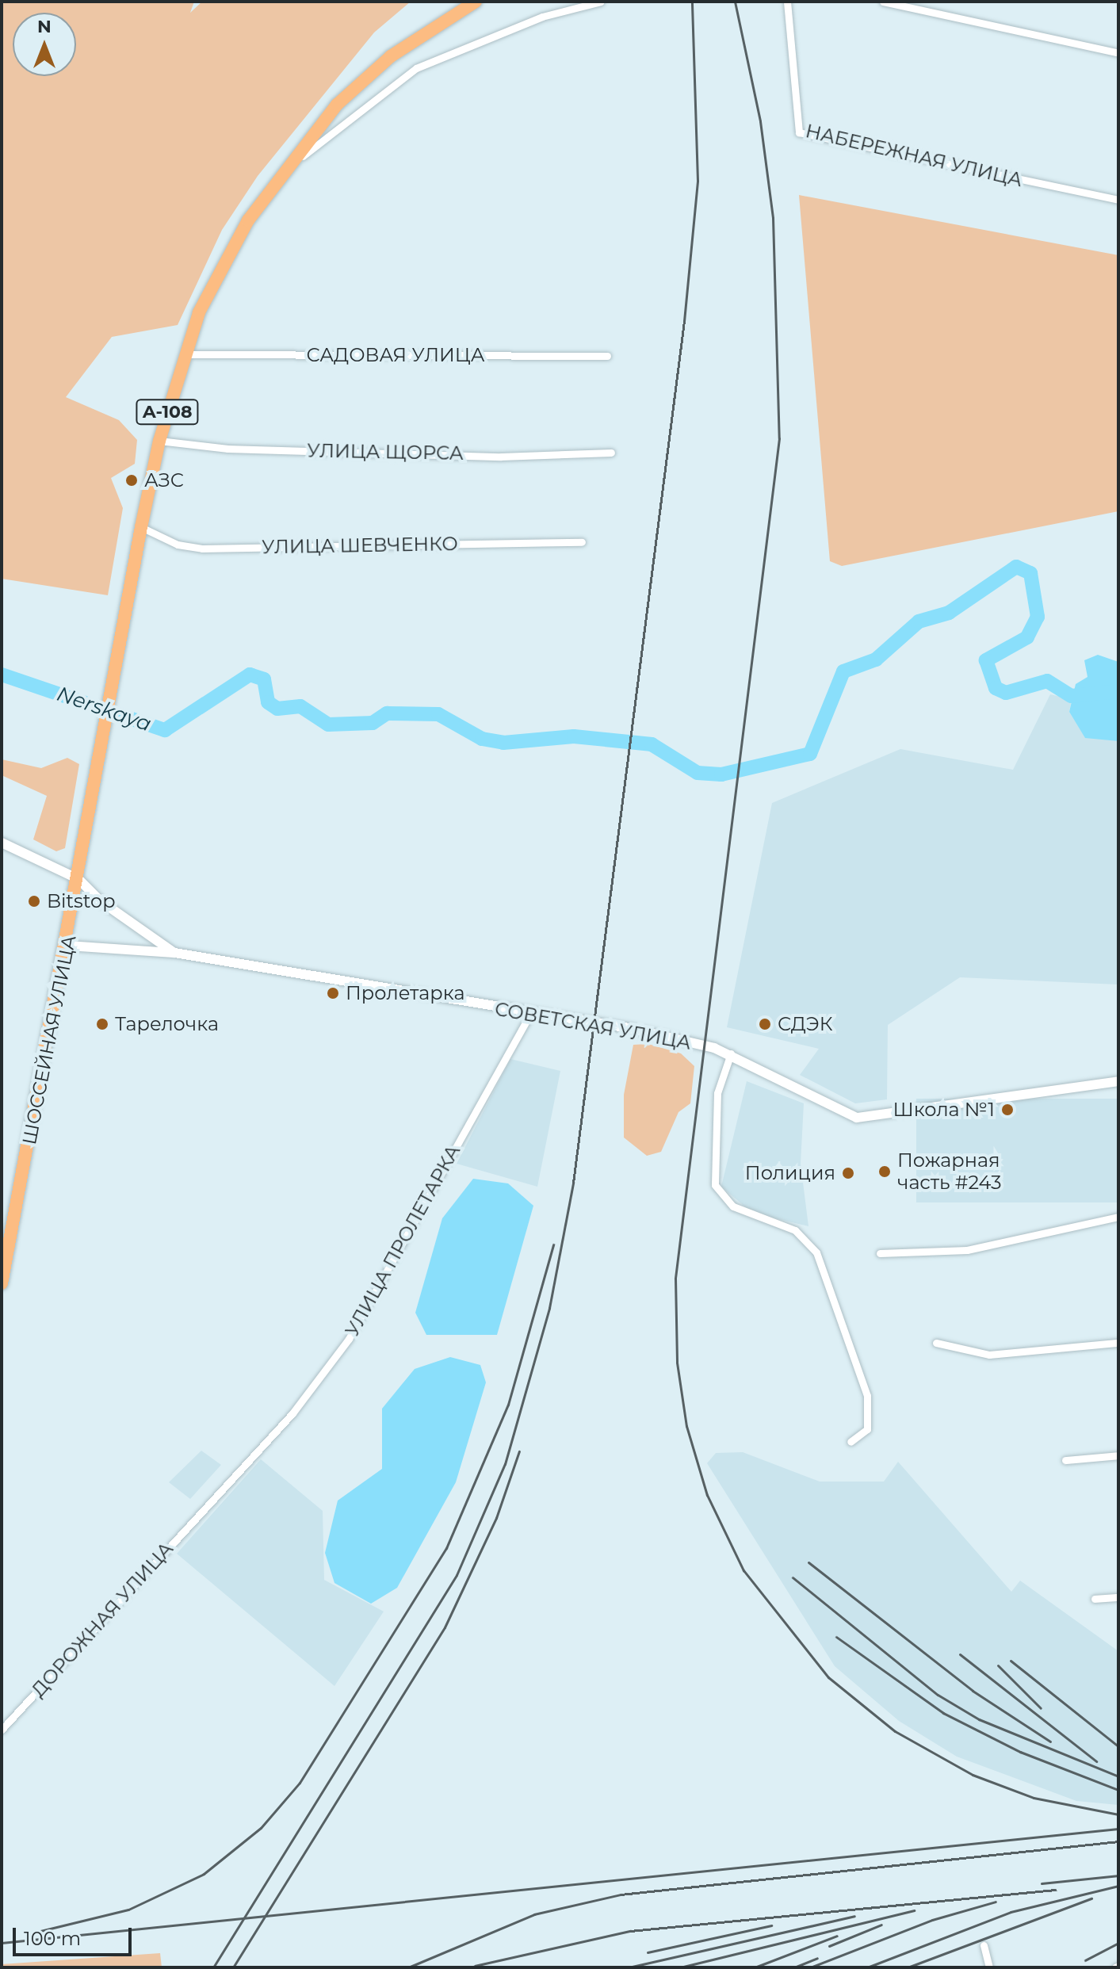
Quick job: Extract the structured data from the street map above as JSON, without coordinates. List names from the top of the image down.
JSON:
{
  "streets": {
    "highway": ["А-108", "ШОССЕЙНАЯ УЛИЦА"],
    "street": [
      "НАБЕРЕЖНАЯ УЛИЦА",
      "САДОВАЯ УЛИЦА",
      "УЛИЦА ЩОРСА",
      "УЛИЦА ШЕВЧЕНКО",
      "СОВЕТСКАЯ УЛИЦА",
      "УЛИЦА ПРОЛЕТАРКА",
      "ДОРОЖНАЯ УЛИЦА"
    ]
  },
  "crossings": [
    ["САДОВАЯ УЛИЦА", "А-108"],
    ["А-108", "УЛИЦА ЩОРСА"],
    ["А-108", "УЛИЦА ШЕВЧЕНКО"],
    ["А-108", "ШОССЕЙНАЯ УЛИЦА"],
    ["УЛИЦА ШЕВЧЕНКО", "ШОССЕЙНАЯ УЛИЦА"],
    ["СОВЕТСКАЯ УЛИЦА", "ШОССЕЙНАЯ УЛИЦА"],
    ["СОВЕТСКАЯ УЛИЦА", "УЛИЦА ПРОЛЕТАРКА"],
    ["УЛИЦА ПРОЛЕТАРКА", "ДОРОЖНАЯ УЛИЦА"]
  ],
  "water": ["Nerskaya"],
  "places": [
    "АЗС",
    "Bitstop",
    "Пролетарка",
    "Тарелочка",
    "СДЭК",
    "Школа №1",
    "Пожарная часть #243",
    "Полиция"
  ],
  "scale_bar": "100 m",
  "north": "top"
}
